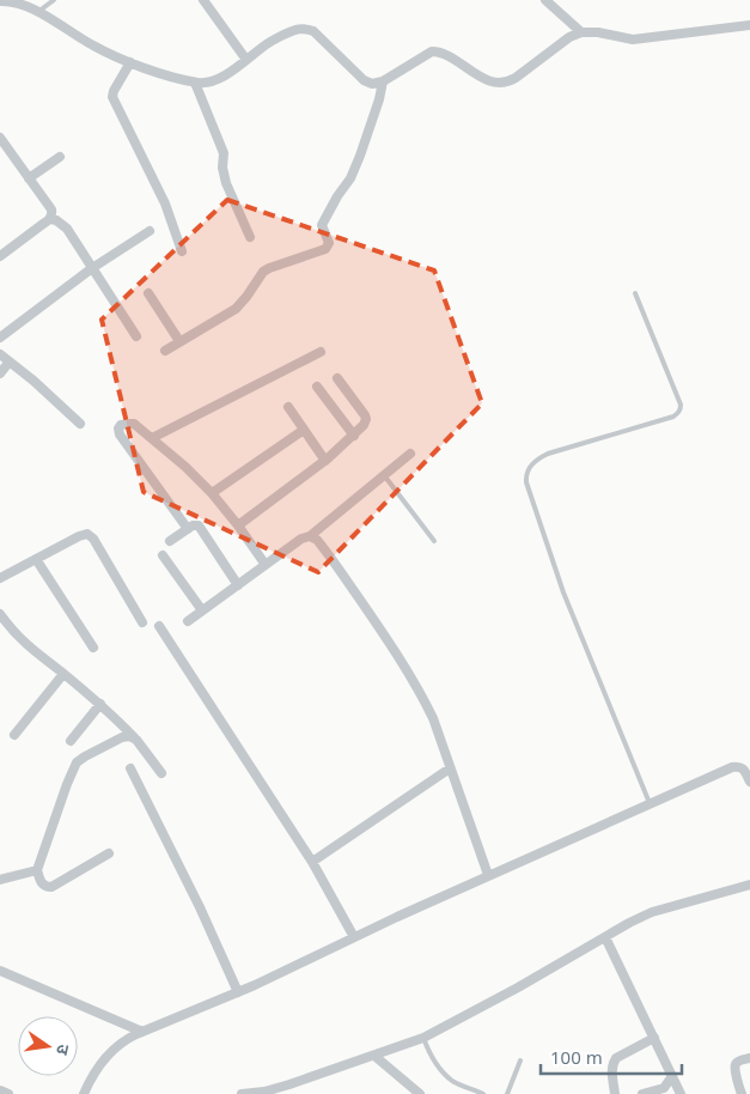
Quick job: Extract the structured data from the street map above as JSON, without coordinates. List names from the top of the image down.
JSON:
{
  "scale_bar": "100 m",
  "north": "right"
}
